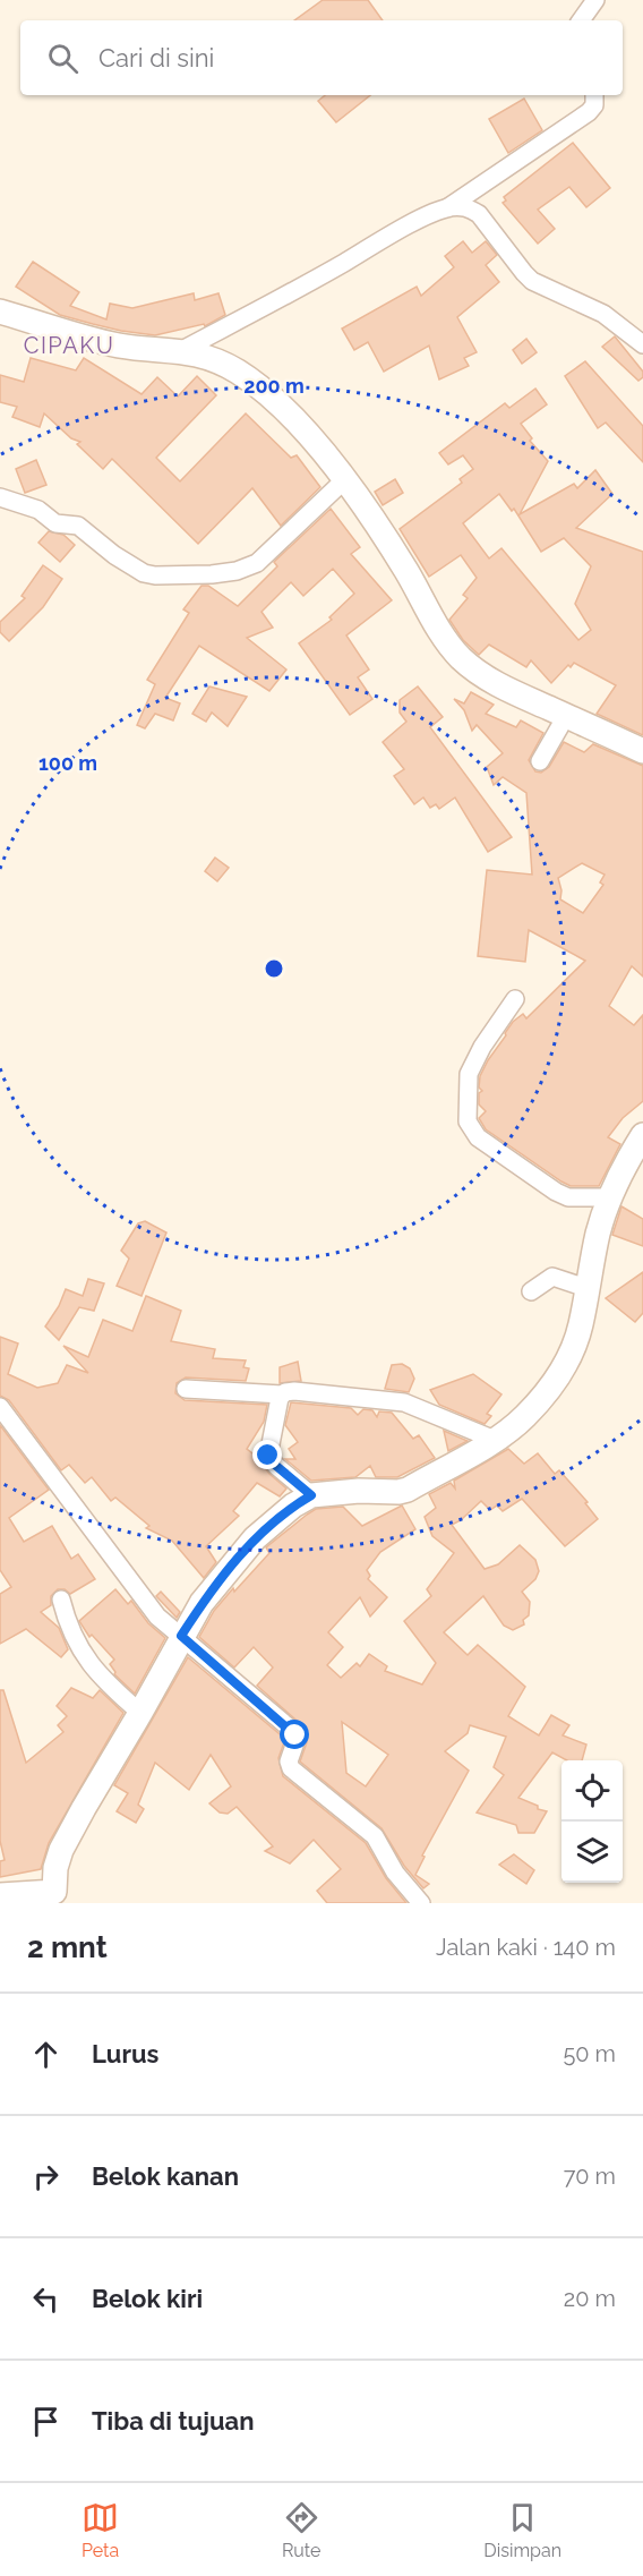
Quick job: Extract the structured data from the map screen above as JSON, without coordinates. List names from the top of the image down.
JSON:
{
  "districts": ["CIPAKU"],
  "page": {
    "search": "Cari di sini",
    "heading": ["2 mnt", "Jalan kaki · 140 m"],
    "list": [
      ["Lurus", "50 m"],
      ["Belok kanan", "70 m"],
      ["Belok kiri", "20 m"],
      "Tiba di tujuan"
    ],
    "nav": ["Peta", "Rute", "Disimpan"]
  },
  "rings": ["200 m", "100 m"]
}
